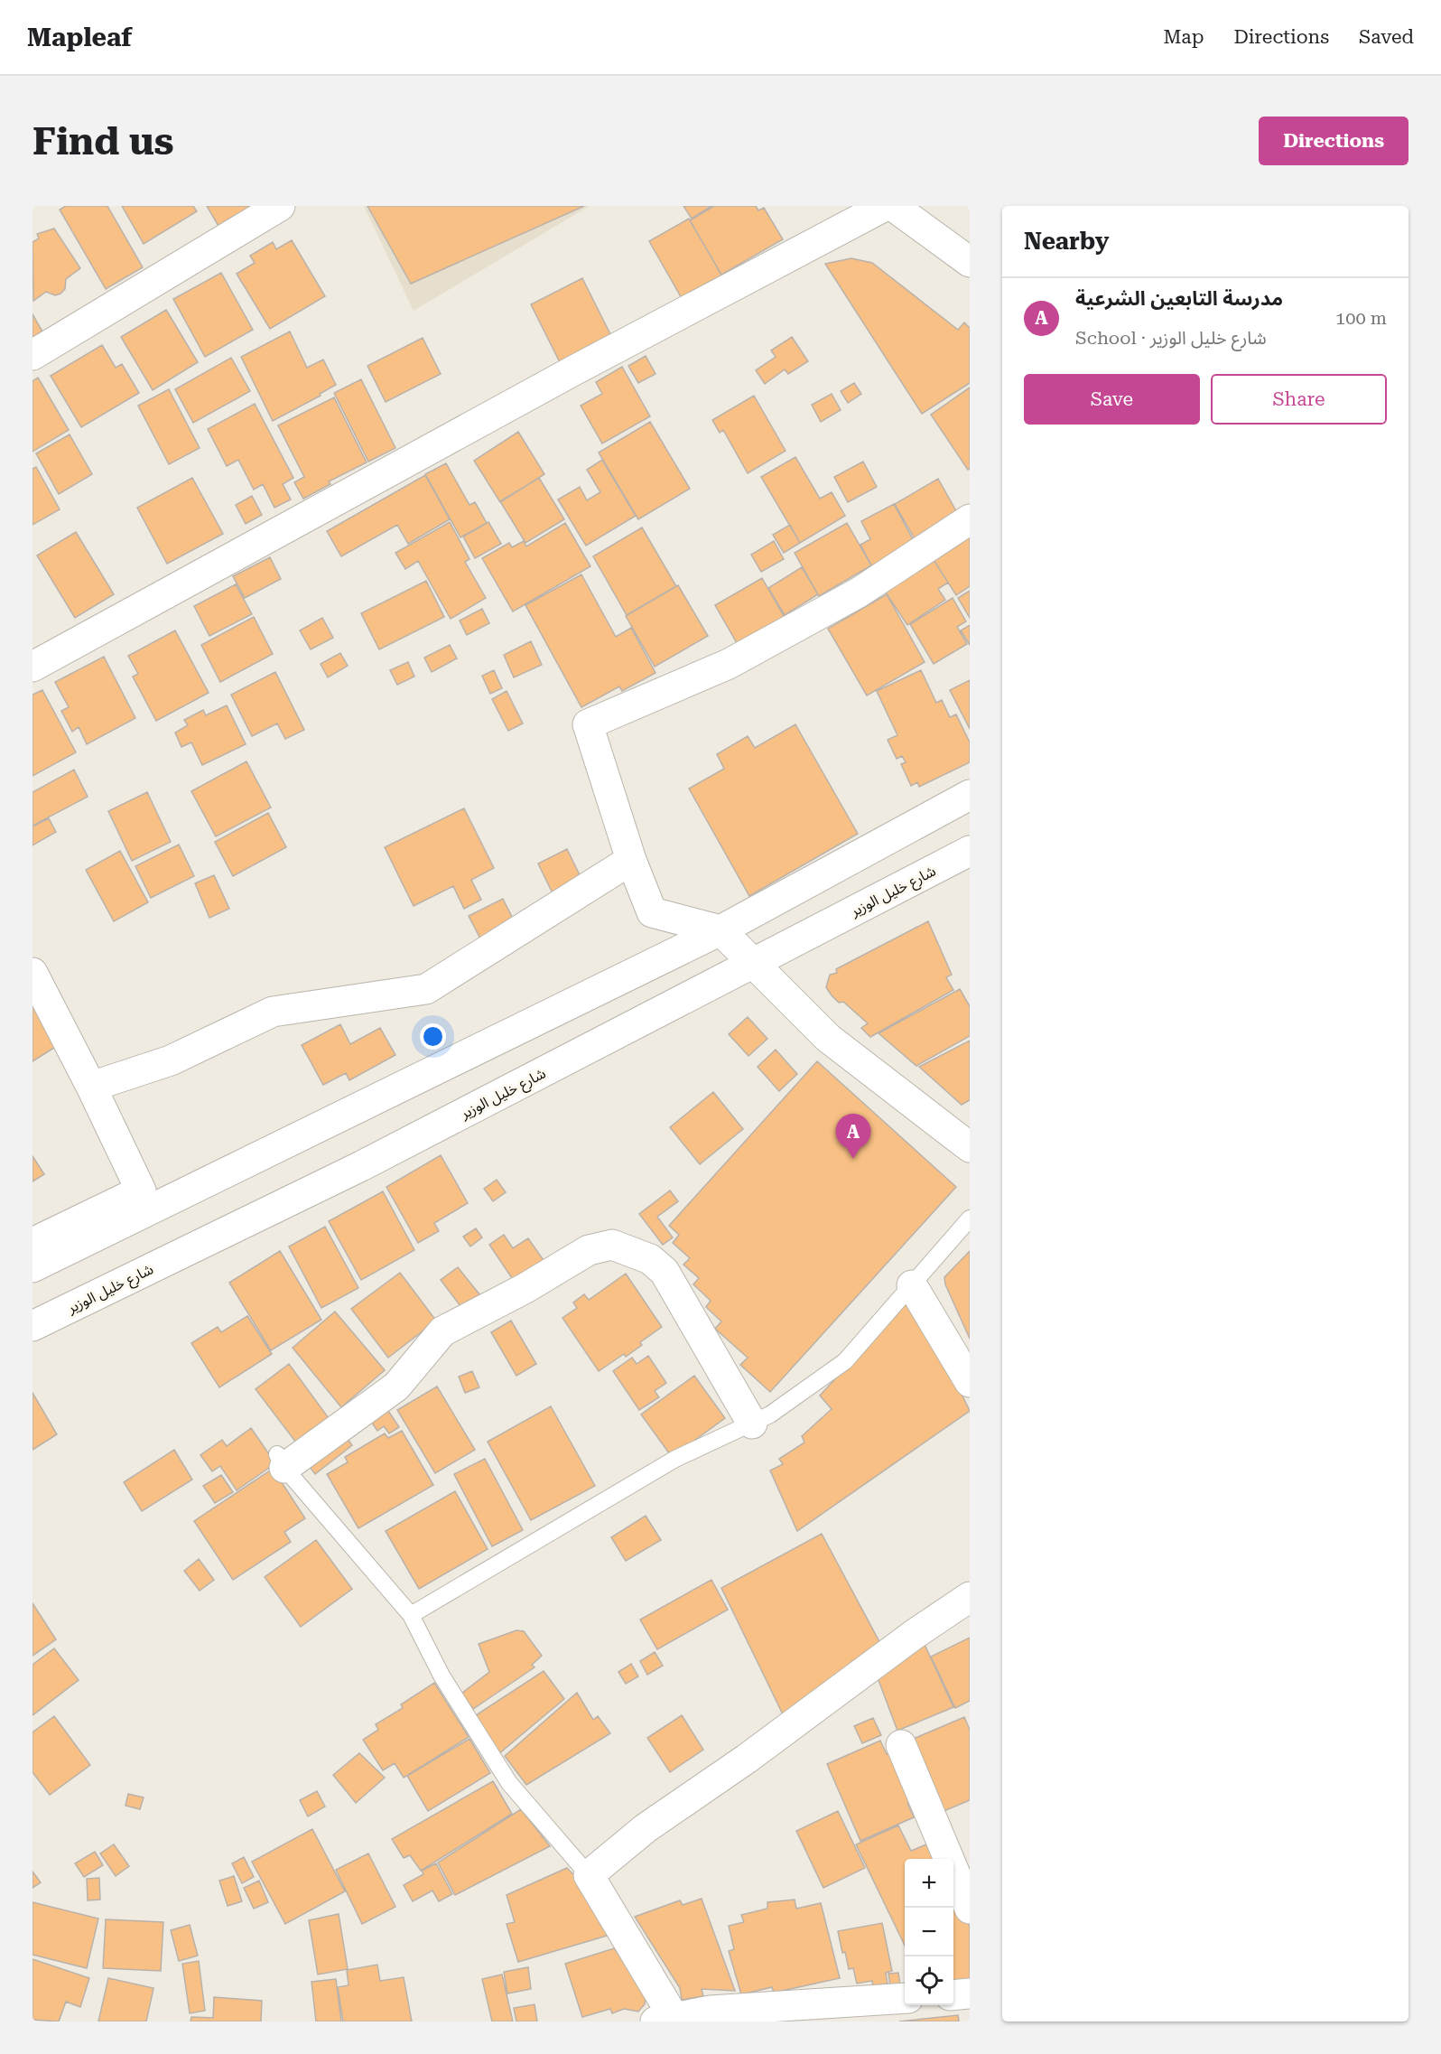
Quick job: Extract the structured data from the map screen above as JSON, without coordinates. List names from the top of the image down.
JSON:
{
  "streets": {
    "street": ["شارع خليل الوزير"]
  },
  "page": {
    "header": "Mapleaf",
    "nav": ["Map", "Directions", "Saved"],
    "buttons": [
      "Directions",
      ["Save", "Share"]
    ],
    "title": "Find us",
    "heading": "Nearby",
    "list": [
      {
        "mark": "A",
        "name": "مدرسة التابعين الشرعية",
        "note": "School · شارع خليل الوزير",
        "value": "100 m"
      }
    ],
    "pins": "A",
    "map_buttons": ["+", "−"]
  }
}
